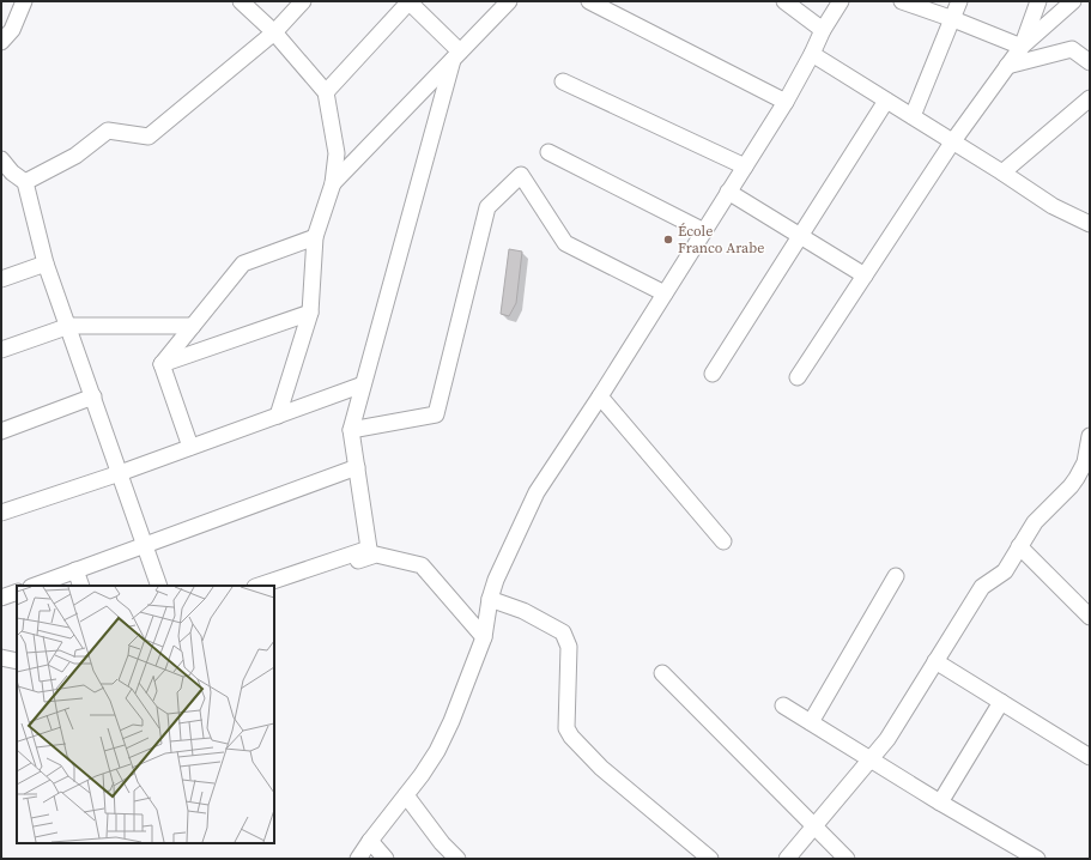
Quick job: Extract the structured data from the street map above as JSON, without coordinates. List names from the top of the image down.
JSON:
{
  "places": ["École Franco Arabe"]
}
